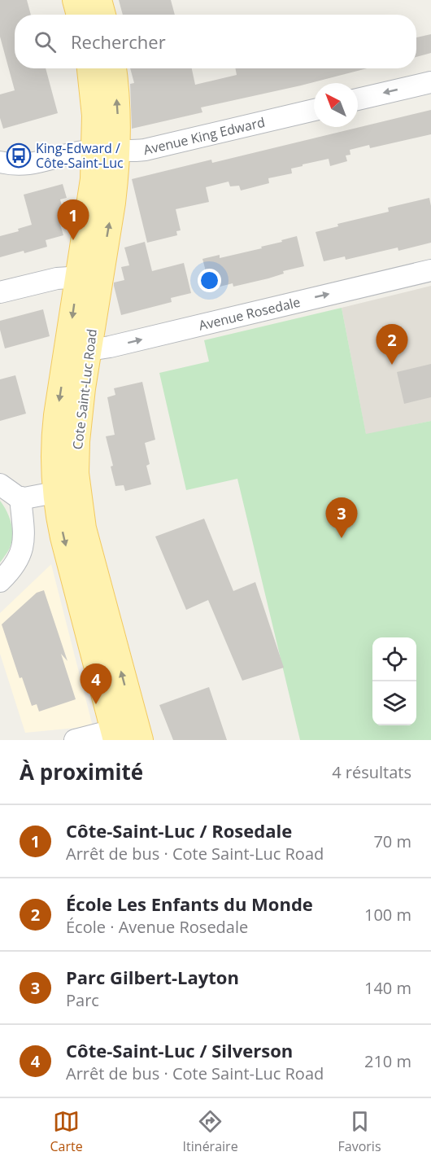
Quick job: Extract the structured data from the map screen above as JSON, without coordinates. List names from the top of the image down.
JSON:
{
  "streets": {
    "main road": ["Cote Saint-Luc Road"],
    "street": ["Avenue King Edward", "Avenue Rosedale"]
  },
  "crossings": [
    ["Avenue King Edward", "Cote Saint-Luc Road"],
    ["Avenue Rosedale", "Cote Saint-Luc Road"]
  ],
  "one_way": ["Avenue Rosedale"],
  "places": {
    "bus stop": ["King-Edward / Côte-Saint-Luc"]
  },
  "north": "top left",
  "page": {
    "search": "Rechercher",
    "pins": [
      "1",
      "2",
      "3",
      "4"
    ],
    "heading": ["À proximité", "4 résultats"],
    "list": [
      {
        "mark": "1",
        "name": "Côte-Saint-Luc / Rosedale",
        "note": "Arrêt de bus · Cote Saint-Luc Road",
        "value": "70 m"
      },
      {
        "mark": "2",
        "name": "École Les Enfants du Monde",
        "note": "École · Avenue Rosedale",
        "value": "100 m"
      },
      {
        "mark": "3",
        "name": "Parc Gilbert-Layton",
        "note": "Parc",
        "value": "140 m"
      },
      {
        "mark": "4",
        "name": "Côte-Saint-Luc / Silverson",
        "note": "Arrêt de bus · Cote Saint-Luc Road",
        "value": "210 m"
      }
    ],
    "nav": ["Carte", "Itinéraire", "Favoris"]
  }
}
